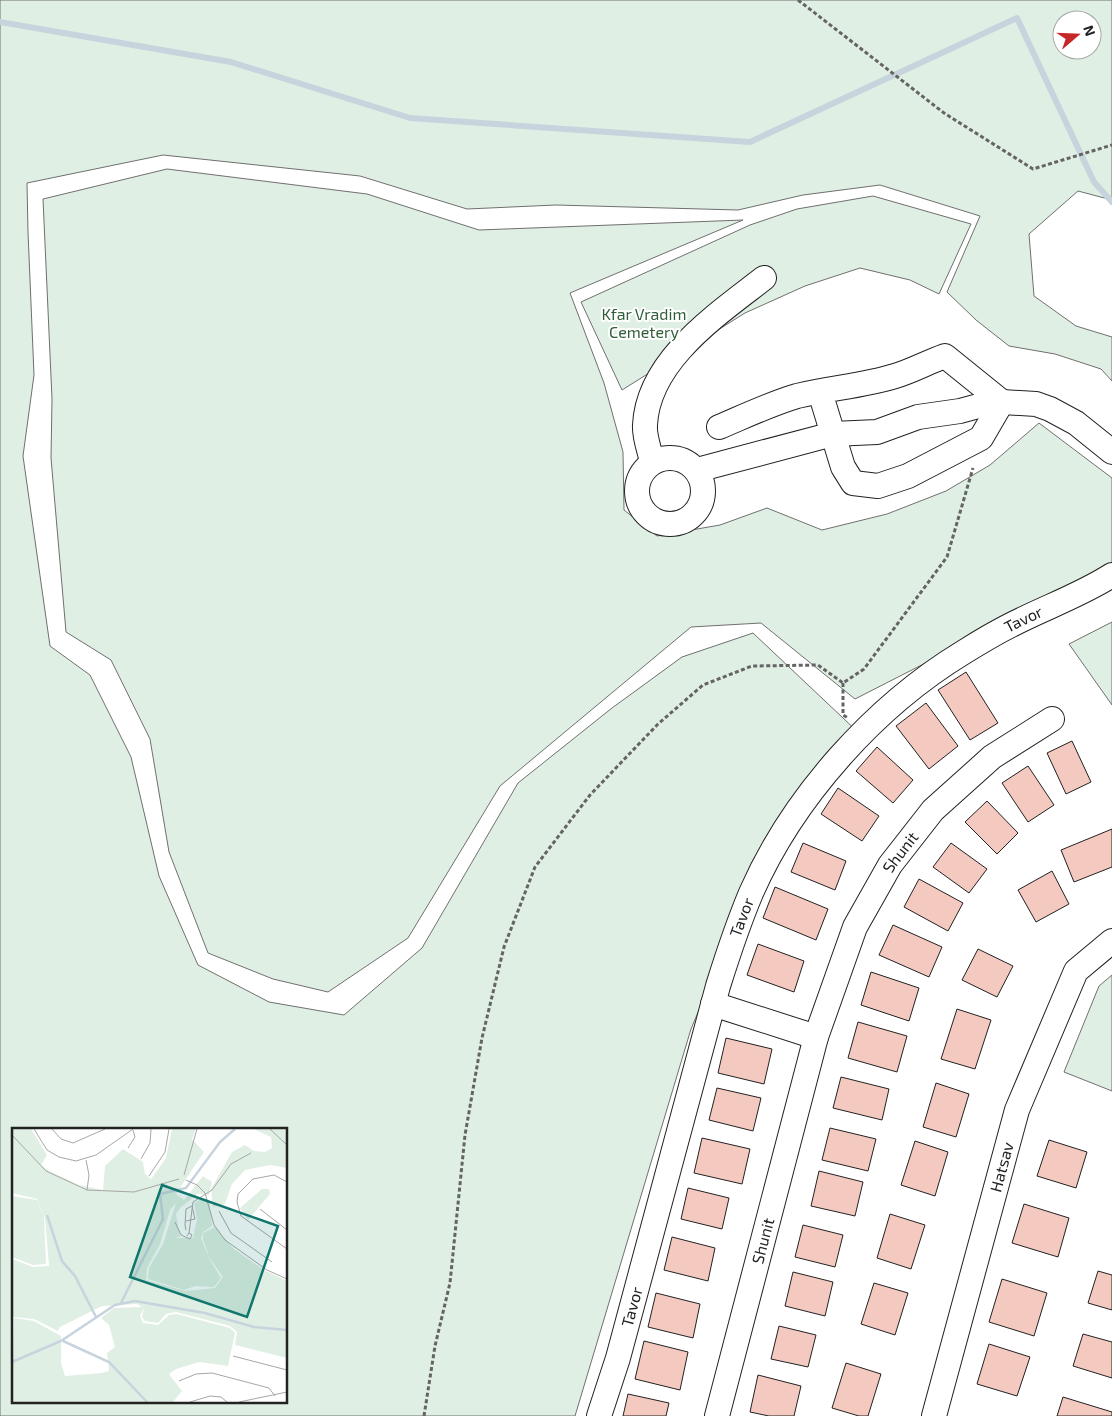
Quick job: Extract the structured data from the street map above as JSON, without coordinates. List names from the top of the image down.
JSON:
{
  "streets": {
    "street": ["Tavor", "Shunit", "Hatsav"]
  },
  "parks": ["Kfar Vradim Cemetery"],
  "north": "right"
}
